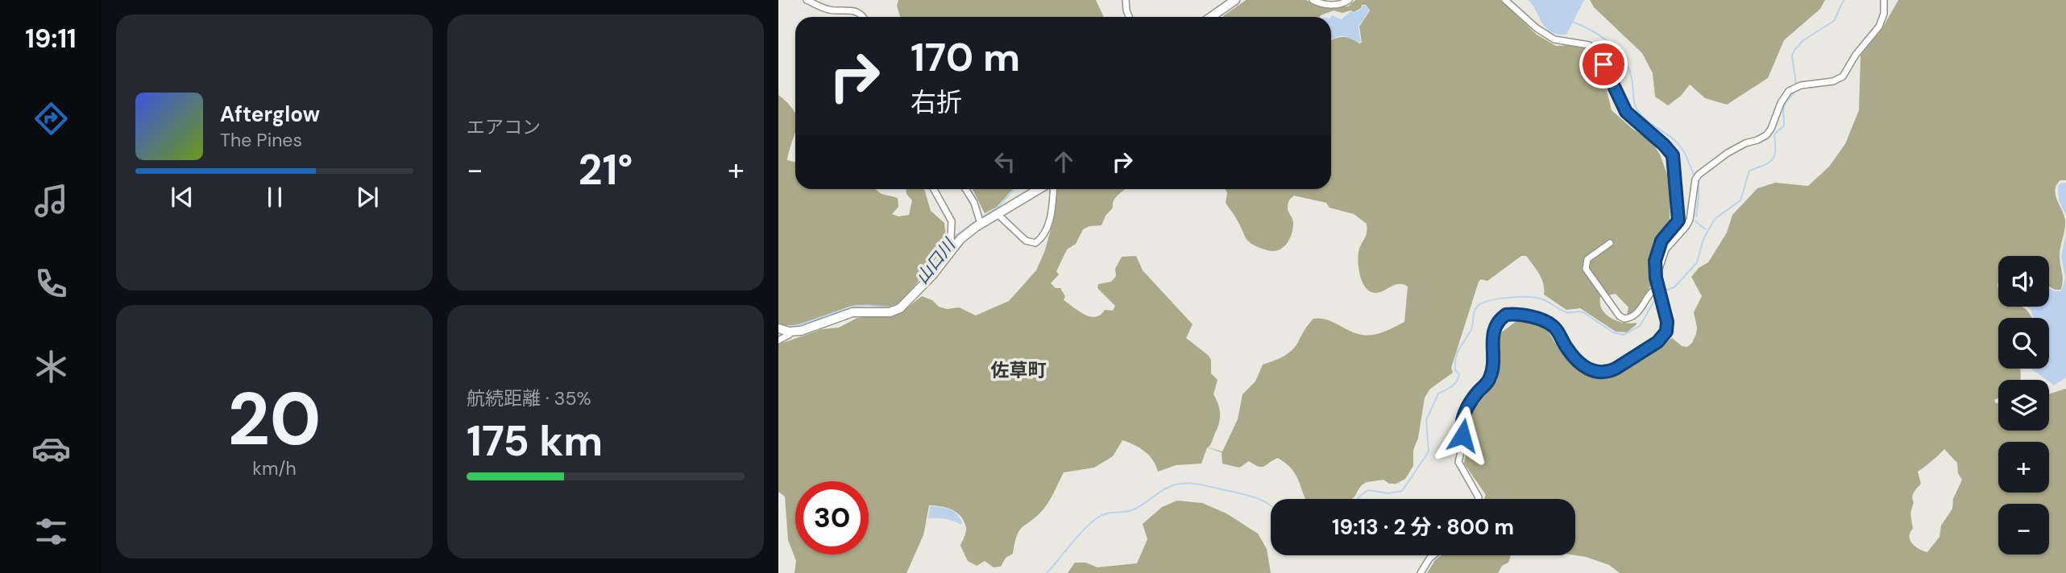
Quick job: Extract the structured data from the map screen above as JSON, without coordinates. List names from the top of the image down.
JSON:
{
  "districts": ["佐草町"],
  "water": ["山口川"],
  "page": {
    "tabs": "19:11",
    "tile": [
      "エアコン",
      ["20", "km/h"],
      ["航続距離 · 35%", "175 km"]
    ],
    "turn": ["170 m", "右折"],
    "song": ["Afterglow", "The Pines"],
    "heat": ["−", "21°", "+"],
    "map_buttons": ["+", "−"],
    "limit": "30",
    "trip": "19:13 · 2 分 · 800 m"
  }
}
